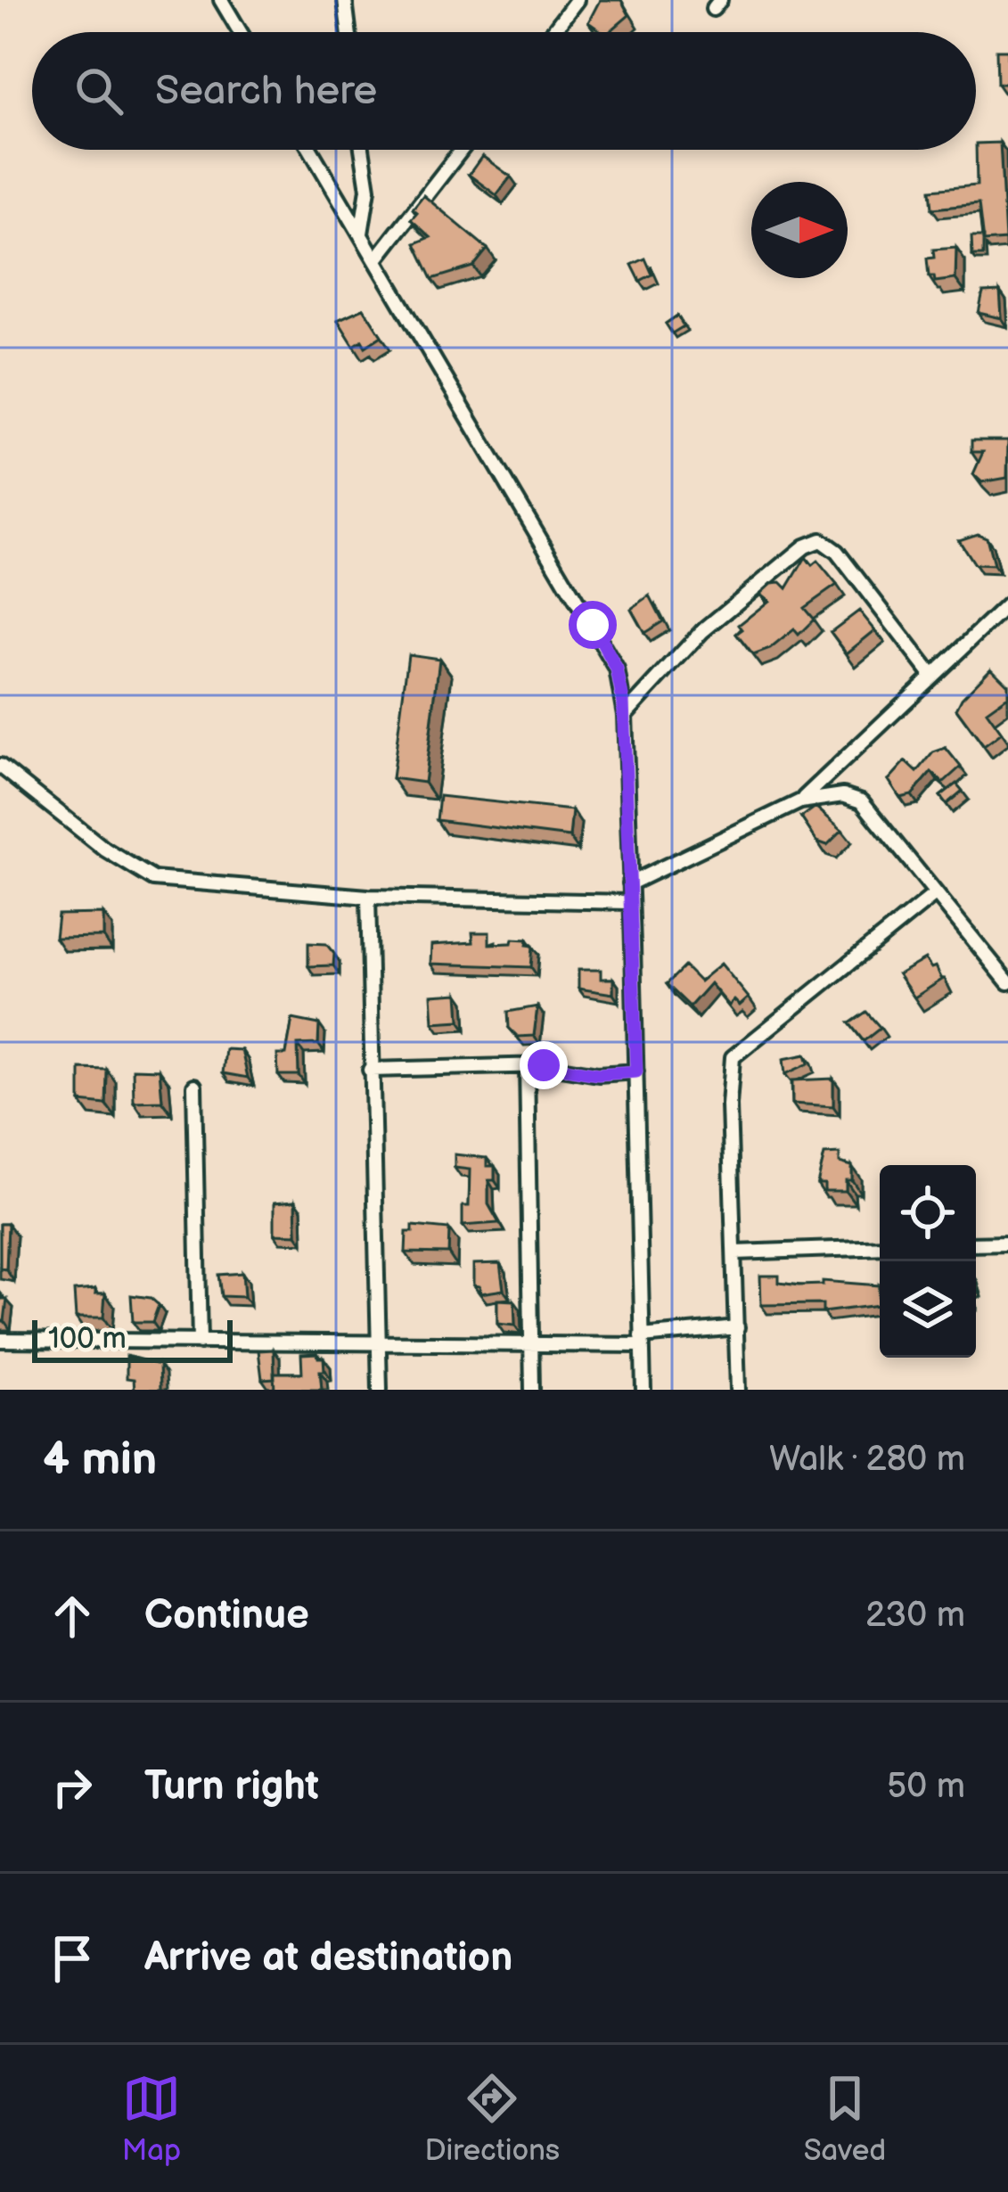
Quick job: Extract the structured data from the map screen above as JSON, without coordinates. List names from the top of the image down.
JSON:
{
  "scale_bar": "100 m",
  "north": "right",
  "page": {
    "search": "Search here",
    "scale": "100 m",
    "heading": ["4 min", "Walk · 280 m"],
    "list": [
      ["Continue", "230 m"],
      ["Turn right", "50 m"],
      "Arrive at destination"
    ],
    "nav": ["Map", "Directions", "Saved"]
  }
}
